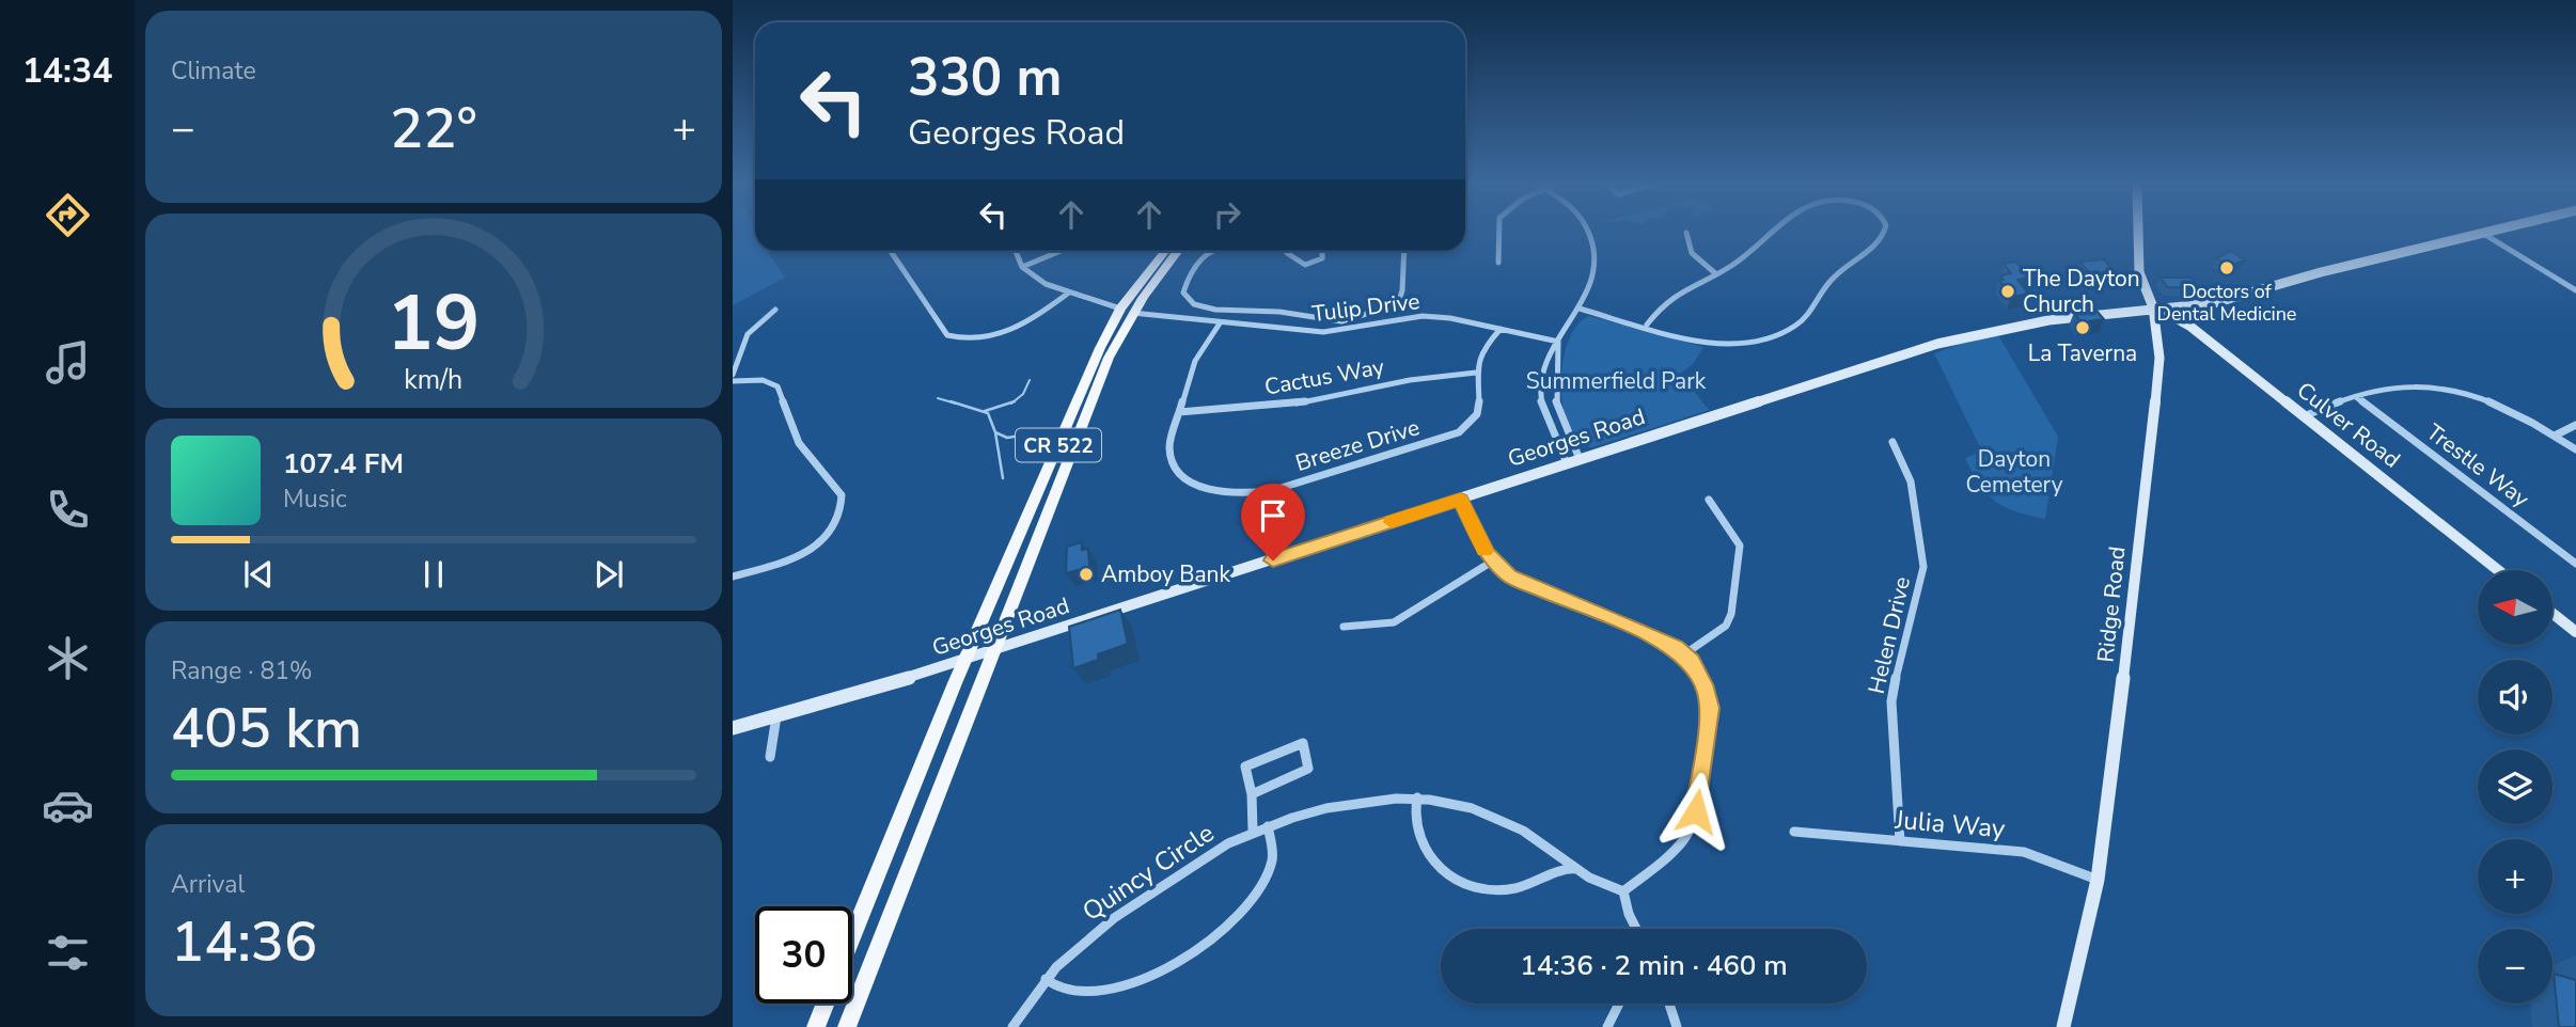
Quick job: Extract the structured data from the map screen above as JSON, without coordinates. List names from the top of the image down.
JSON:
{
  "streets": {
    "main road": ["CR 522"],
    "street": [
      "Tulip Drive",
      "Cactus Way",
      "Culver Road",
      "Georges Road",
      "Breeze Drive",
      "Trestle Way",
      "Ridge Road",
      "Helen Drive",
      "Julia Way",
      "Quincy Circle"
    ]
  },
  "crossings": [
    ["Tulip Drive", "CR 522"],
    ["Tulip Drive", "Breeze Drive"],
    ["Cactus Way", "Breeze Drive"],
    ["Culver Road", "Georges Road"],
    ["Culver Road", "Ridge Road"],
    ["Georges Road", "CR 522"],
    ["Georges Road", "Ridge Road"],
    ["Ridge Road", "Julia Way"],
    ["Helen Drive", "Julia Way"]
  ],
  "parks": ["Summerfield Park", "Dayton Cemetery"],
  "places": [
    "Doctors of Dental Medicine",
    "The Dayton Church",
    "La Taverna",
    "Amboy Bank"
  ],
  "north": "left",
  "page": {
    "tabs": "14:34",
    "tile": [
      "Climate",
      ["Range · 81%", "405 km"],
      ["Arrival", "14:36"]
    ],
    "turn": ["330 m", "Georges Road"],
    "heat": ["−", "22°", "+"],
    "song": ["107.4 FM", "Music"],
    "map_buttons": ["+", "−"],
    "limit": "30",
    "trip": "14:36 · 2 min · 460 m",
    "gauge": ["19", "km/h"]
  }
}
